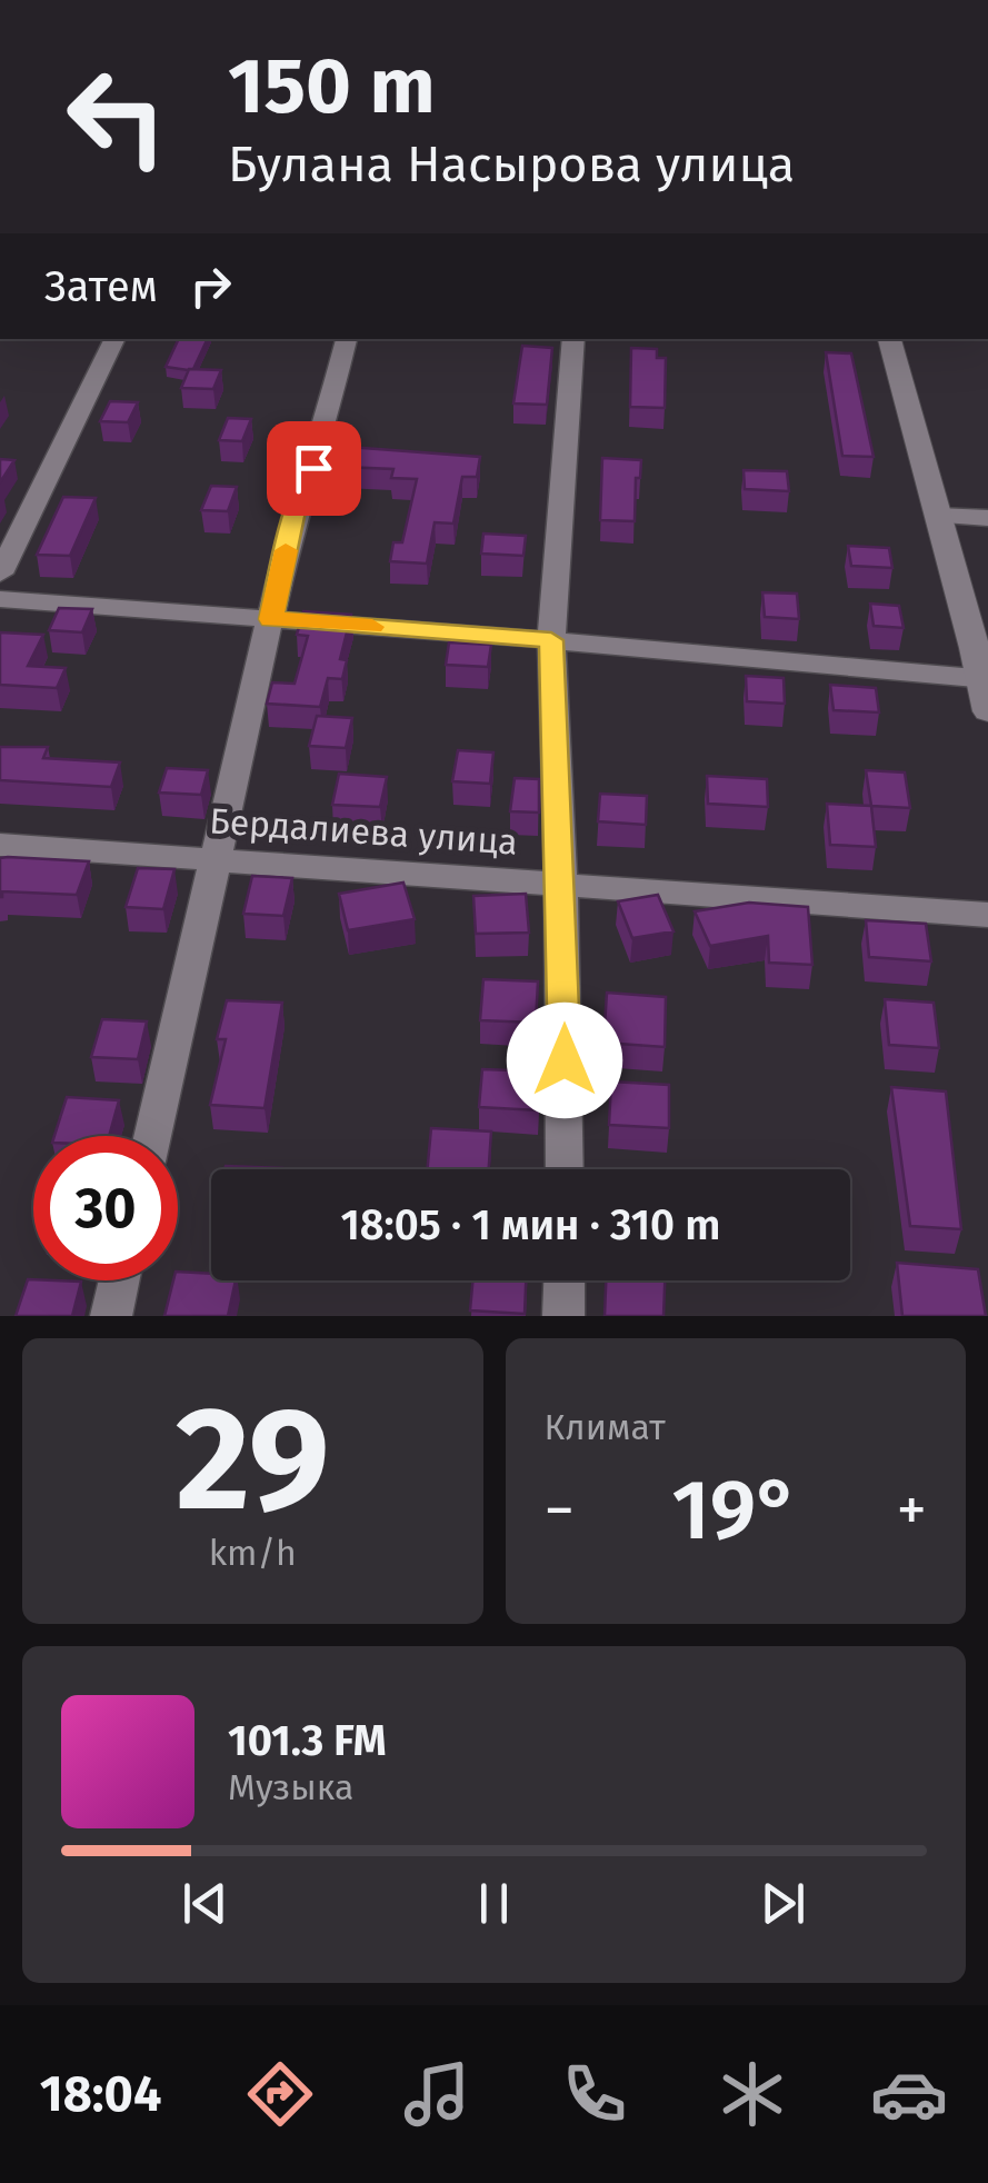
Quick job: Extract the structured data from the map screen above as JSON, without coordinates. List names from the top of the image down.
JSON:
{
  "streets": {
    "street": ["Бердалиева улица"]
  },
  "page": {
    "turn": ["150 m", "Булана Насырова улица"],
    "then": "Затем",
    "limit": "30",
    "trip": "18:05 · 1 мин · 310 m",
    "tile": [
      ["29", "km/h"],
      "Климат"
    ],
    "heat": ["−", "19°", "+"],
    "song": ["101.3 FM", "Музыка"],
    "tabs": "18:04"
  }
}
